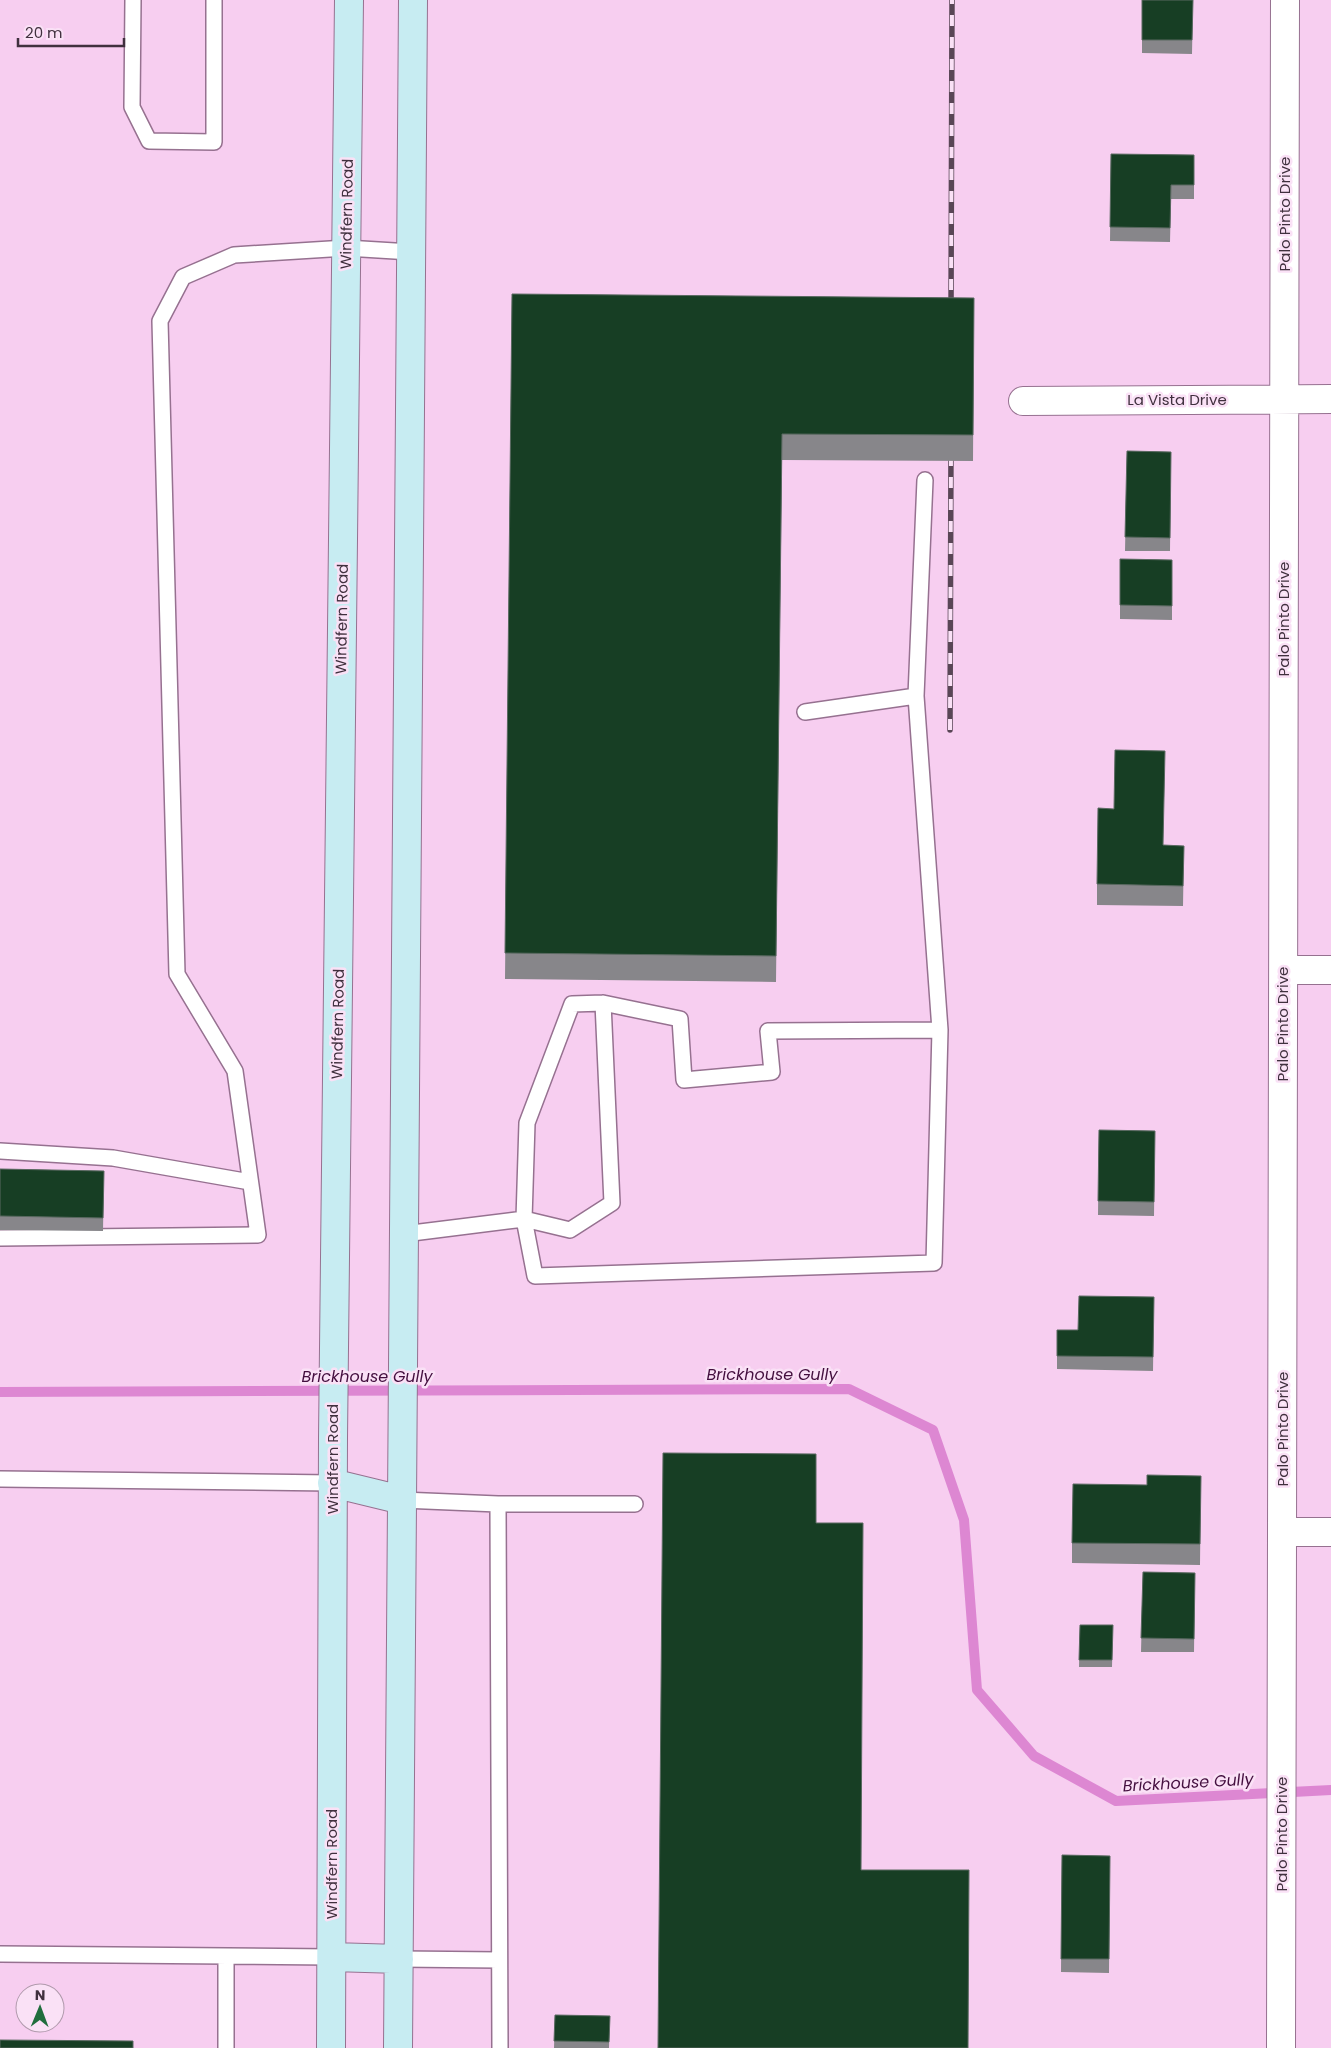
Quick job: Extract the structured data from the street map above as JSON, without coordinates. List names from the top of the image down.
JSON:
{
  "streets": {
    "street": ["Windfern Road", "Palo Pinto Drive", "La Vista Drive"]
  },
  "crossings": [
    ["Palo Pinto Drive", "La Vista Drive"]
  ],
  "water": ["Brickhouse Gully"],
  "scale_bar": "20 m",
  "north": "top"
}
